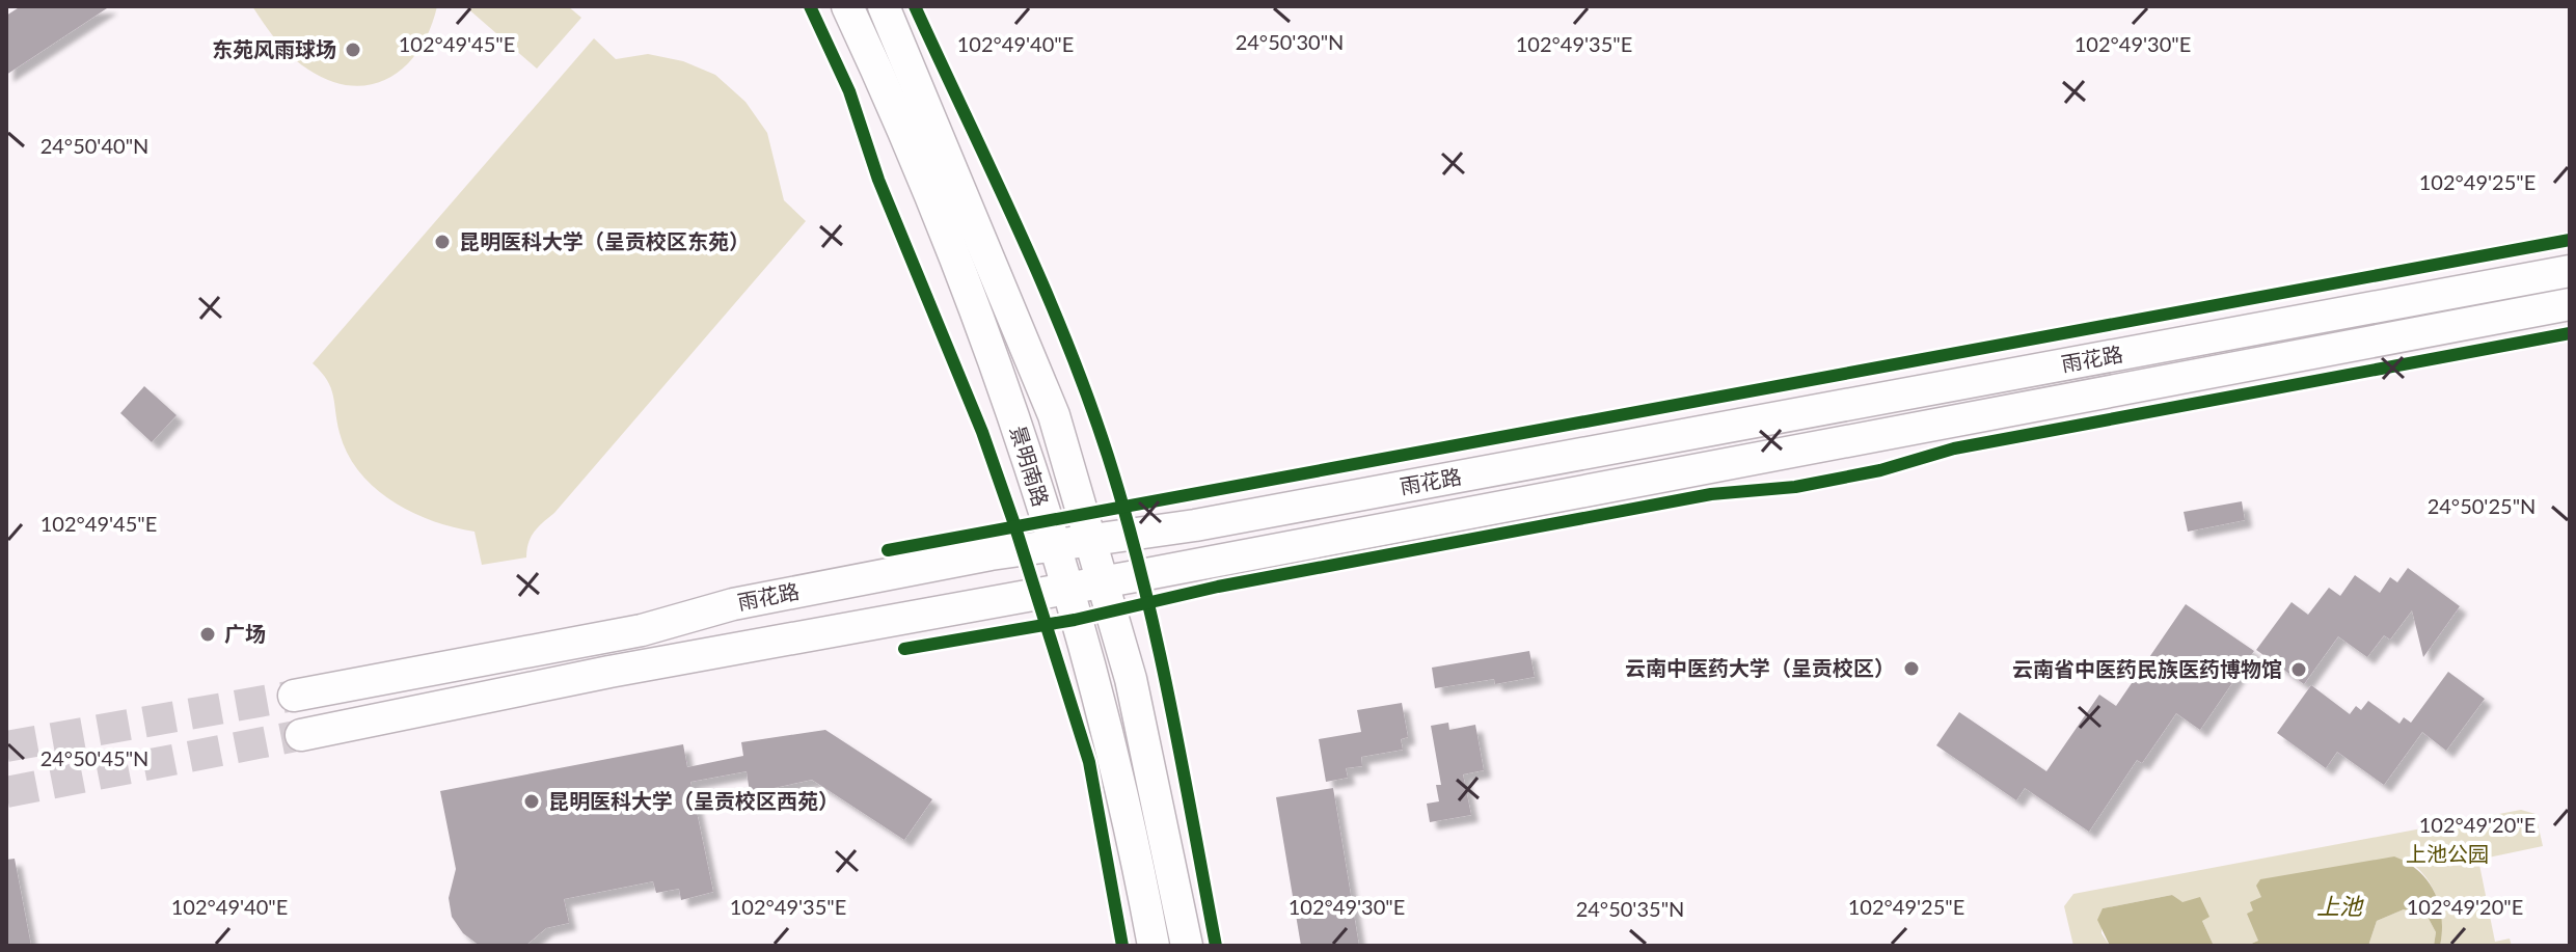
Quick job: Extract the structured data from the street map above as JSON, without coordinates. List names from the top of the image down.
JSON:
{
  "streets": {
    "street": ["雨花路", "景明南路"]
  },
  "crossings": [
    ["雨花路", "景明南路"]
  ],
  "water": ["上池"],
  "parks": ["上池公园"],
  "places": [
    "东苑风雨球场",
    "昆明医科大学（呈贡校区东苑）",
    "广场",
    "云南中医药大学（呈贡校区）",
    "云南省中医药民族医药博物馆",
    "昆明医科大学（呈贡校区西苑）"
  ],
  "coordinates": [
    "24°50'30\"N",
    "102°49'45\"E",
    "102°49'40\"E",
    "102°49'35\"E",
    "102°49'30\"E",
    "24°50'40\"N",
    "102°49'25\"E",
    "24°50'25\"N",
    "24°50'45\"N",
    "102°49'20\"E",
    "24°50'35\"N"
  ]
}
